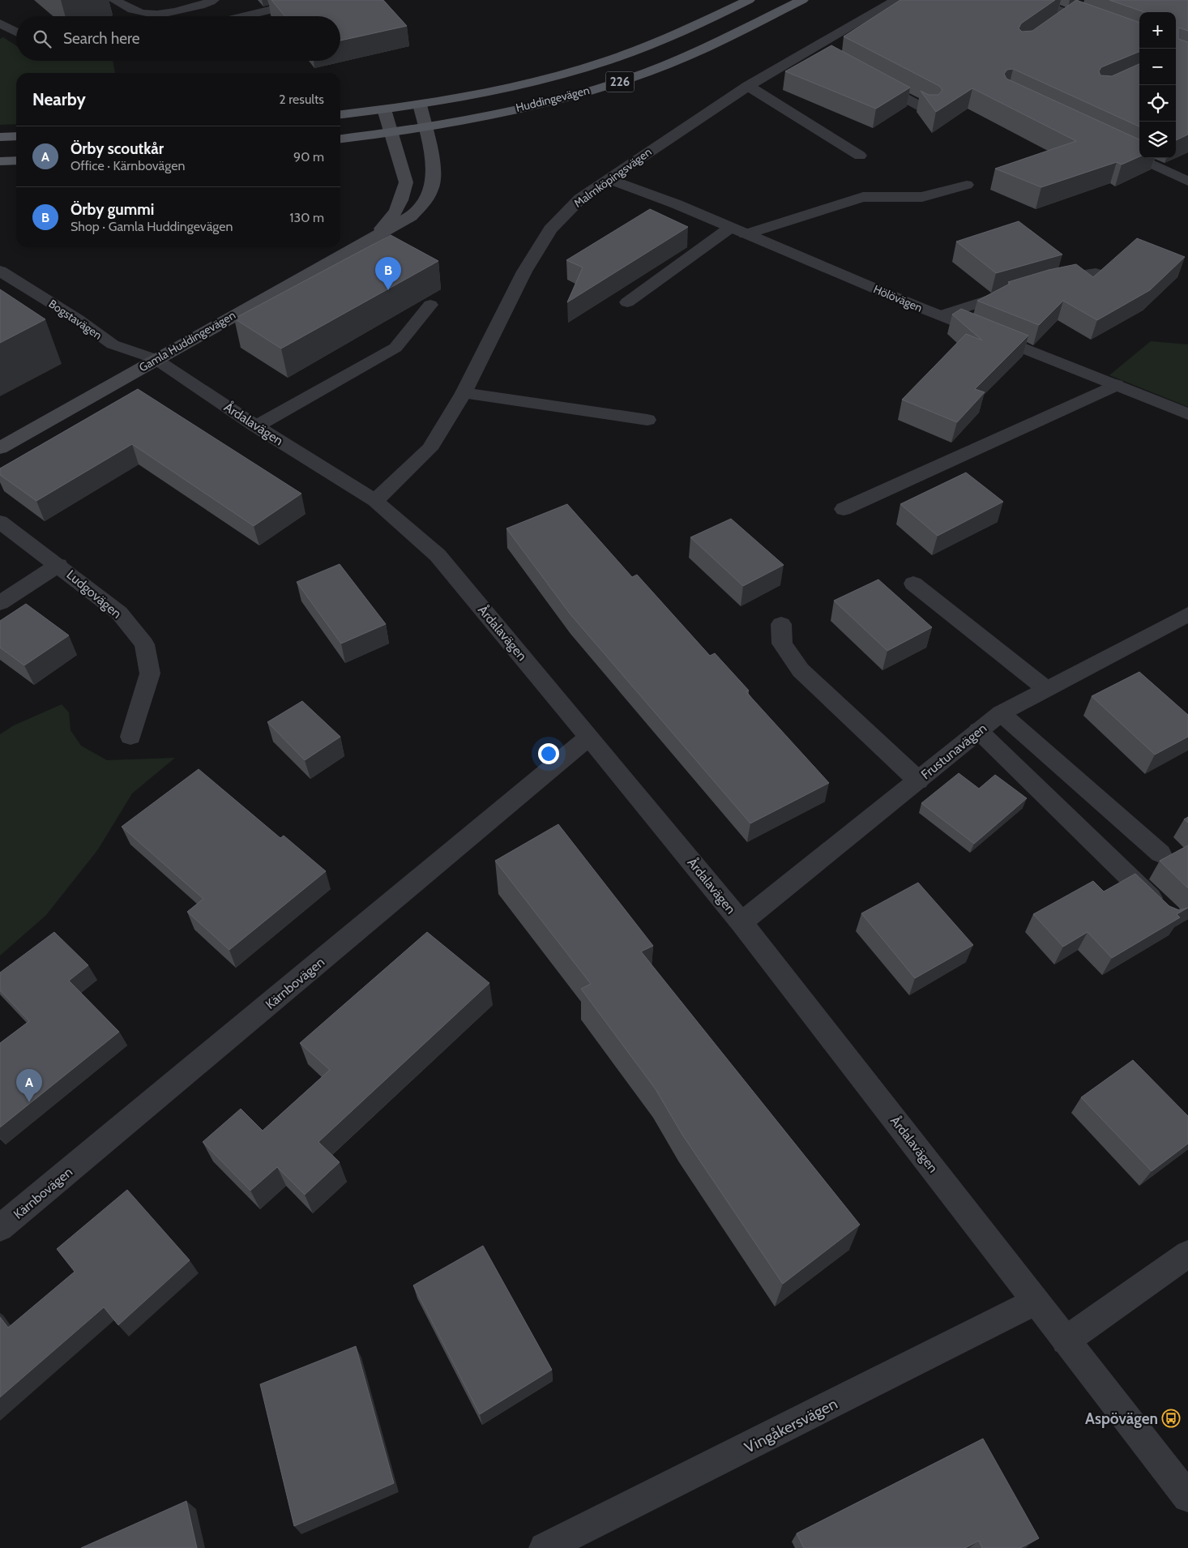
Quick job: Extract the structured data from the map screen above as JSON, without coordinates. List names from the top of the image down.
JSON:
{
  "streets": {
    "main road": ["226", "Huddingevägen"],
    "street": [
      "Malmköpingsvägen",
      "Hölövägen",
      "Bogstavägen",
      "Gamla Huddingevägen",
      "Årdalavägen",
      "Ludgovägen",
      "Frustunavägen",
      "Kärnbovägen",
      "Vingåkersvägen"
    ]
  },
  "crossings": [
    ["Huddingevägen", "Gamla Huddingevägen"],
    ["Malmköpingsvägen", "Hölövägen"],
    ["Malmköpingsvägen", "Årdalavägen"],
    ["Bogstavägen", "Gamla Huddingevägen"],
    ["Bogstavägen", "Årdalavägen"],
    ["Gamla Huddingevägen", "Årdalavägen"],
    ["Årdalavägen", "Frustunavägen"],
    ["Årdalavägen", "Kärnbovägen"],
    ["Årdalavägen", "Vingåkersvägen"]
  ],
  "places": {
    "bus stop": ["Aspövägen"]
  },
  "page": {
    "map_buttons": ["+", "−"],
    "search": "Search here",
    "heading": ["Nearby", "2 results"],
    "list": [
      {
        "mark": "A",
        "name": "Örby scoutkår",
        "note": "Office · Kärnbovägen",
        "value": "90 m"
      },
      {
        "mark": "B",
        "name": "Örby gummi",
        "note": "Shop · Gamla Huddingevägen",
        "value": "130 m"
      }
    ],
    "pins": ["B", "A"]
  }
}
